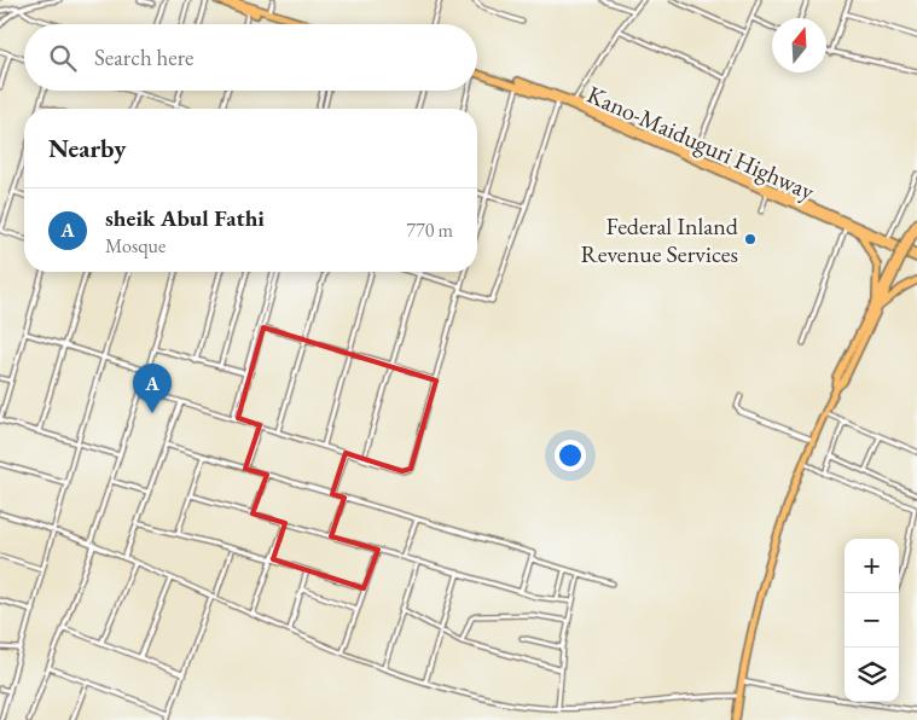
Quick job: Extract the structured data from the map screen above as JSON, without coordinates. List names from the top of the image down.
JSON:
{
  "streets": {
    "highway": ["Kano-Maiduguri Highway"]
  },
  "places": ["Federal Inland Revenue Services"],
  "north": "top",
  "page": {
    "search": "Search here",
    "heading": "Nearby",
    "list": [
      {
        "mark": "A",
        "name": "sheik Abul Fathi",
        "note": "Mosque",
        "value": "770 m"
      }
    ],
    "pins": "A",
    "map_buttons": ["+", "−"]
  }
}
